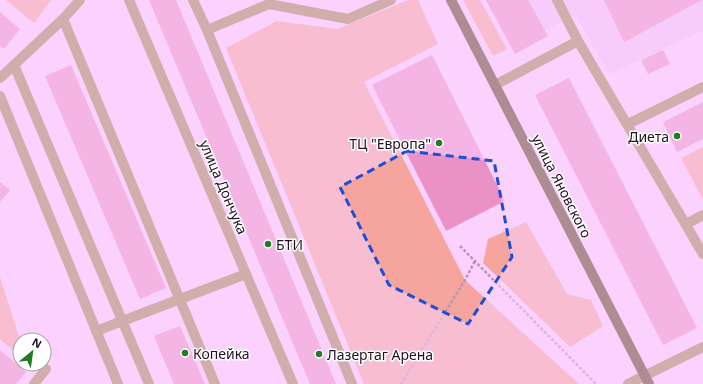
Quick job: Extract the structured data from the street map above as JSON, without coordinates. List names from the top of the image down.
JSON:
{
  "streets": {
    "main road": ["улица Яновского"],
    "street": ["улица Дончука"]
  },
  "places": [
    "Диета",
    "ТЦ \"Европа\"",
    "БТИ",
    "Копейка",
    "Лазертаг Арена"
  ],
  "north": "top right"
}
